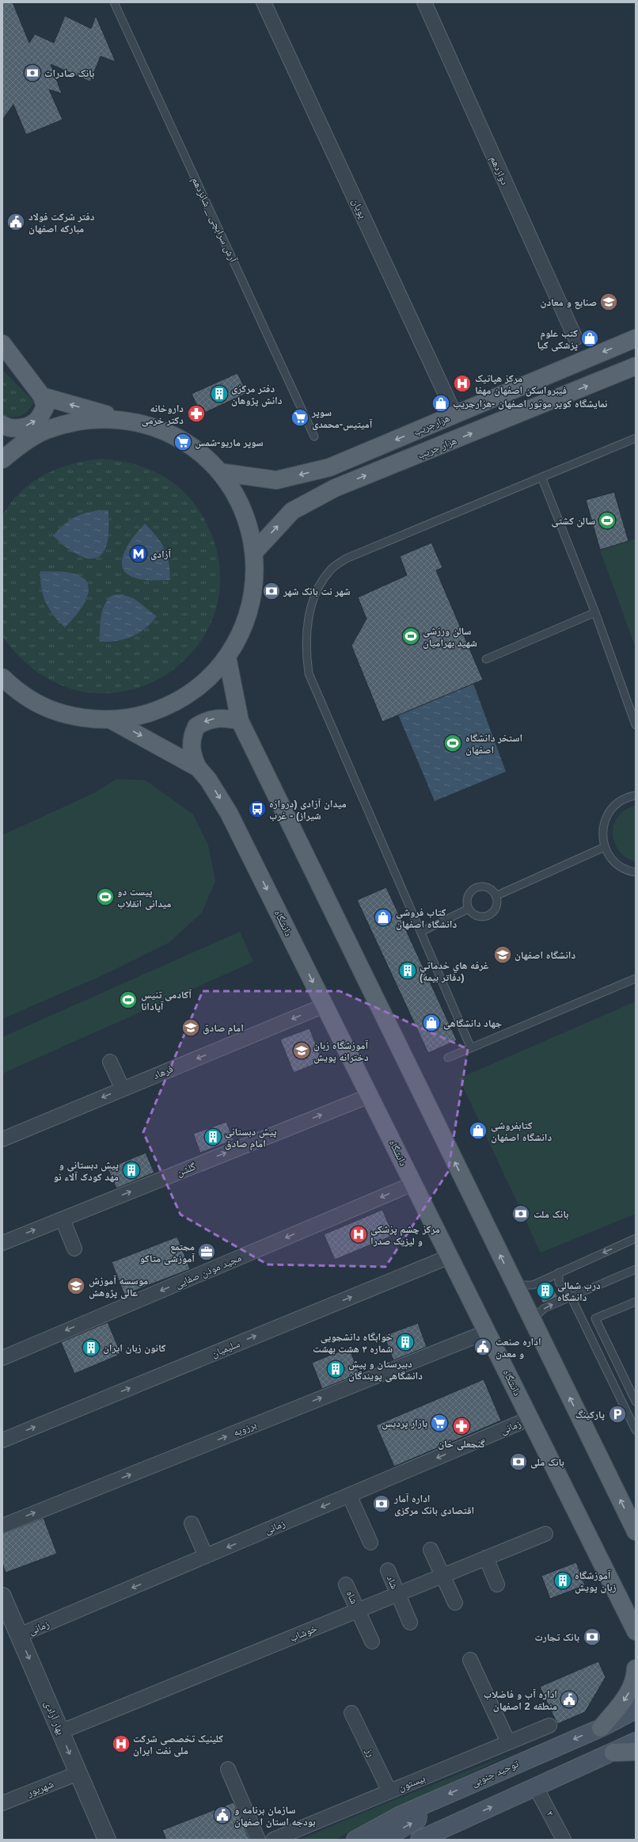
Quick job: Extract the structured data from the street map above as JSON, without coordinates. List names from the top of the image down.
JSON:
{
  "streets": {
    "main road": [
      "هزارجریب",
      "هزار جریب",
      "دانشگاه",
      "توحید جنوبی"
    ],
    "street": [
      "دوازدهم",
      "پویان",
      "فرهاد",
      "گلشن",
      "مجید موذن صفایی",
      "سلیمیان",
      "زمانی",
      "برزویه",
      "شاد",
      "شاه",
      "خوشاب",
      "بهار آزادی",
      "رز",
      "بیستون",
      "شهریور",
      "۲"
    ],
    "lane": ["آرش سرابچی _ شانزدهم"]
  },
  "crossings": [
    ["پویان", "هزارجریب"],
    ["دانشگاه", "فرهاد"],
    ["دانشگاه", "گلشن"],
    ["دانشگاه", "مجید موذن صفایی"],
    ["دانشگاه", "سلیمیان"],
    ["دانشگاه", "زمانی"],
    ["دانشگاه", "برزویه"],
    ["زمانی", "بهار آزادی"],
    ["شاد", "خوشاب"],
    ["شاه", "خوشاب"],
    ["خوشاب", "بهار آزادی"],
    ["بهار آزادی", "شهریور"],
    ["رز", "بیستون"]
  ],
  "one_way": [
    "هزارجریب",
    "هزار جریب",
    "فرهاد",
    "گلشن",
    "مجید موذن صفایی",
    "سلیمیان",
    "زمانی",
    "برزویه",
    "بهار آزادی"
  ],
  "places": {
    "bank": [
      "بانک صادرات",
      "شهر نت بانک شهر",
      "بانک ملت",
      "بانک ملی",
      "اداره آمار اقتصادی بانک مرکزی",
      "بانک تجارت"
    ],
    "public building": [
      "دفتر شرکت فولاد مبارکه اصفهان",
      "اداره صنعت و معدن",
      "اداره آب و فاضلاب منطقه 2 اصفهان",
      "سازمان برنامه و بودجه استان اصفهان"
    ],
    "school or university": [
      "صنایع و معادن",
      "دانشگاه اصفهان",
      "امام صادق",
      "آموزشگاه زبان دخترانه پویش",
      "موسسه آموزش عالی پژوهش"
    ],
    "shop": [
      "کتب علوم پزشکی کیا",
      "نمایشگاه کویر موتور اصفهان -هزارجریب",
      "کتاب فروشی دانشگاه اصفهان",
      "جهاد دانشگاهی",
      "کتابفروشی دانشگاه اصفهان"
    ],
    "hospital": ["مرکز هپاتیک فیبرواسکن اصفهان مهفا", "مرکز چشم پزشکی و لیزیک صدرا", "کلینیک تخصصی شرکت ملی نفت ایران"],
    "building": [
      "دفتر مرکزی دانش پژوهان",
      "غرفه هاي خدماتي (دفاتر بيمه)",
      "پیش دبستانی امام صادق",
      "پیش دبستانی و مهد کودک آلاء نو",
      "درب شمالی دانشگاه",
      "خوابگاه دانشجویی شماره ۳ هشت بهشت",
      "کانون زبان ایران",
      "دبیرستان و پیش دانشگاهی پویندگان",
      "آموزشگاه زبان پویش"
    ],
    "pharmacy": ["داروخانه دکتر خرمی", "گنجعلی خان"],
    "supermarket": ["سوپر آمیتیس-محمدی", "سوپر ماریو-شمس", "بازار پردیس"],
    "sports": [
      "سالن کشتی",
      "سالن ورزشی شهید بهرامیان",
      "استخر دانشگاه اصفهان",
      "پیست دو میدانی انقلاب",
      "آکادمی تنیس آپادانا"
    ],
    "metro station": ["آزادی"],
    "bus stop": ["میدان آزادی (دروازه شیراز) - غرب"],
    "office": ["مجتمع آموزشی متاکو"],
    "parking": ["پارکینگ"]
  }
}
